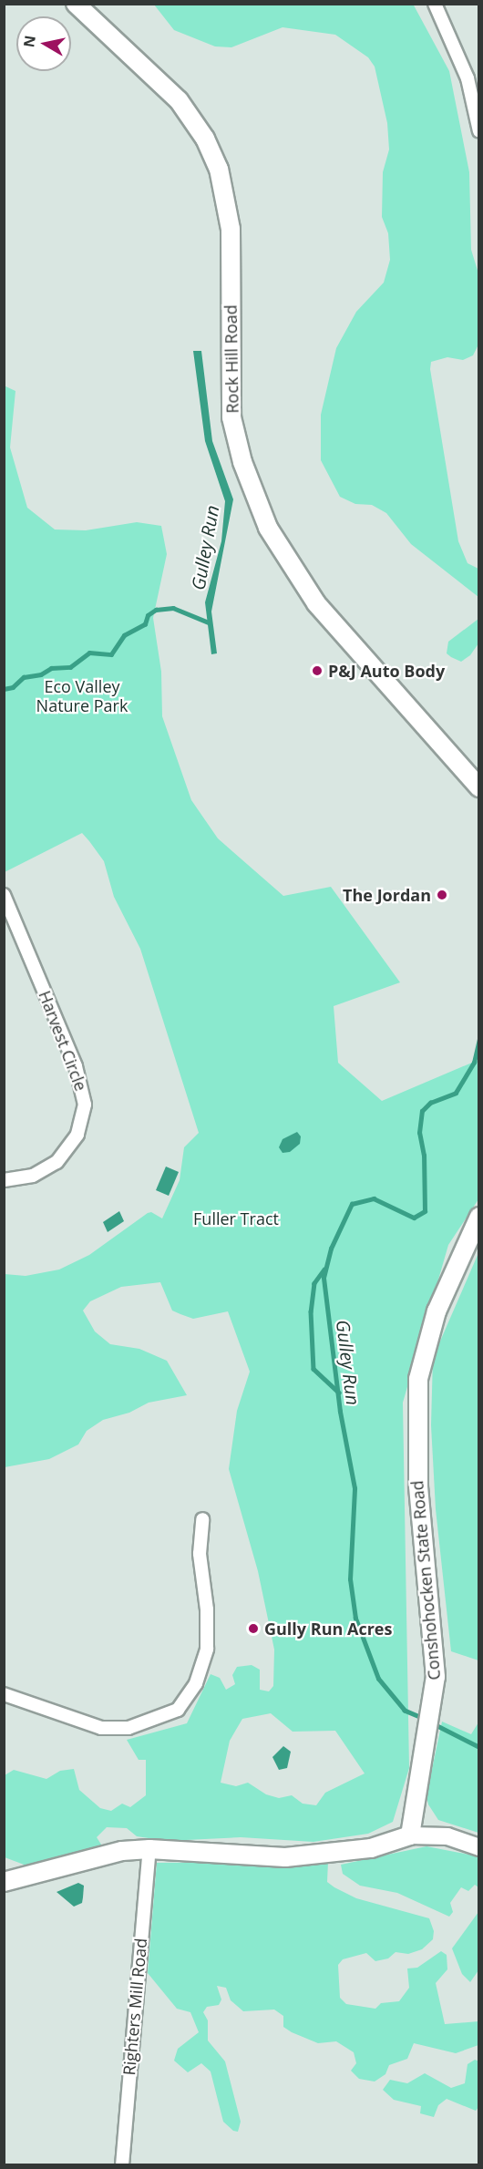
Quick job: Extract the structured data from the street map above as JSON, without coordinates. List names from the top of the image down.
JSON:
{
  "streets": {
    "main road": ["Rock Hill Road", "Conshohocken State Road"],
    "street": ["Harvest Circle", "Righters Mill Road"]
  },
  "water": ["Gulley Run"],
  "parks": ["Eco Valley Nature Park", "Fuller Tract"],
  "places": ["P&J Auto Body", "The Jordan", "Gully Run Acres"],
  "north": "left"
}
